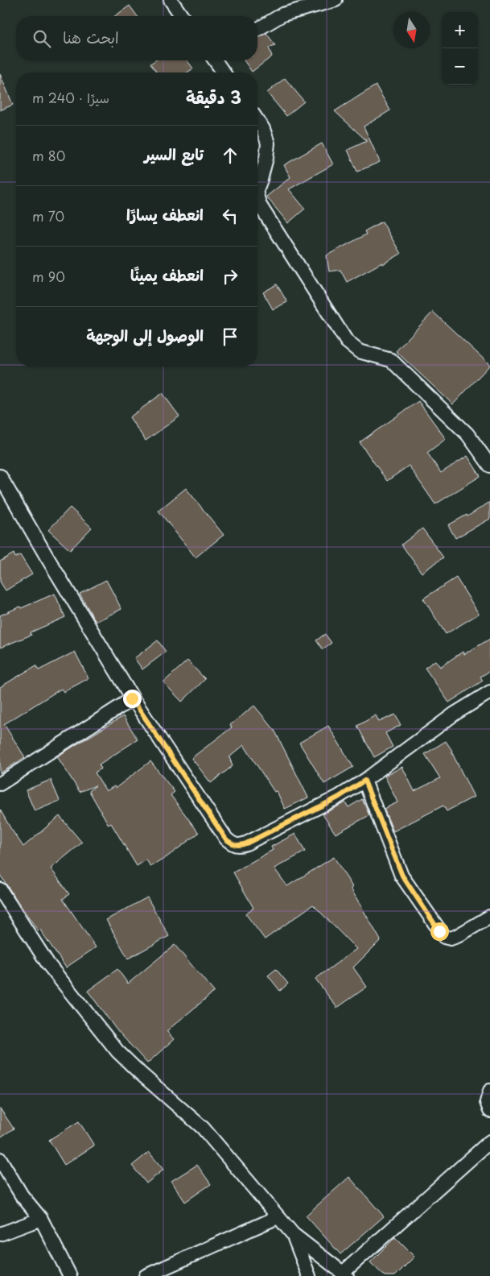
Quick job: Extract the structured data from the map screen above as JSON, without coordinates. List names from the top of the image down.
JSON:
{
  "north": "bottom",
  "page": {
    "map_buttons": ["+", "−"],
    "search": "ابحث هنا",
    "heading": ["3 دقيقة", "سيرًا · 240 m"],
    "list": [
      ["تابع السير", "80 m"],
      ["انعطف يسارًا", "70 m"],
      ["انعطف يمينًا", "90 m"],
      "الوصول إلى الوجهة"
    ]
  }
}
